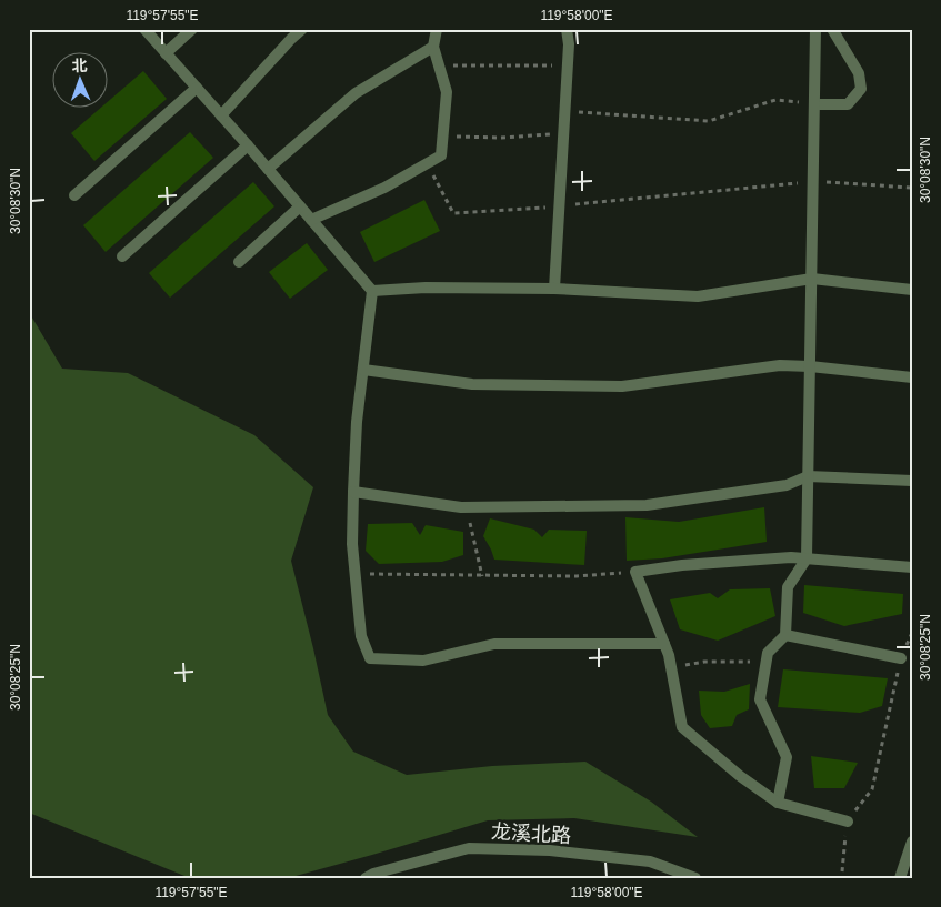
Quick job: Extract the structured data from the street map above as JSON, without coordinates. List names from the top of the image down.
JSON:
{
  "streets": {
    "street": ["龙溪北路"]
  },
  "north": "top",
  "coordinates": [
    "119°57'55\"E",
    "119°58'00\"E",
    "30°08'30\"N",
    "30°08'25\"N"
  ]
}
